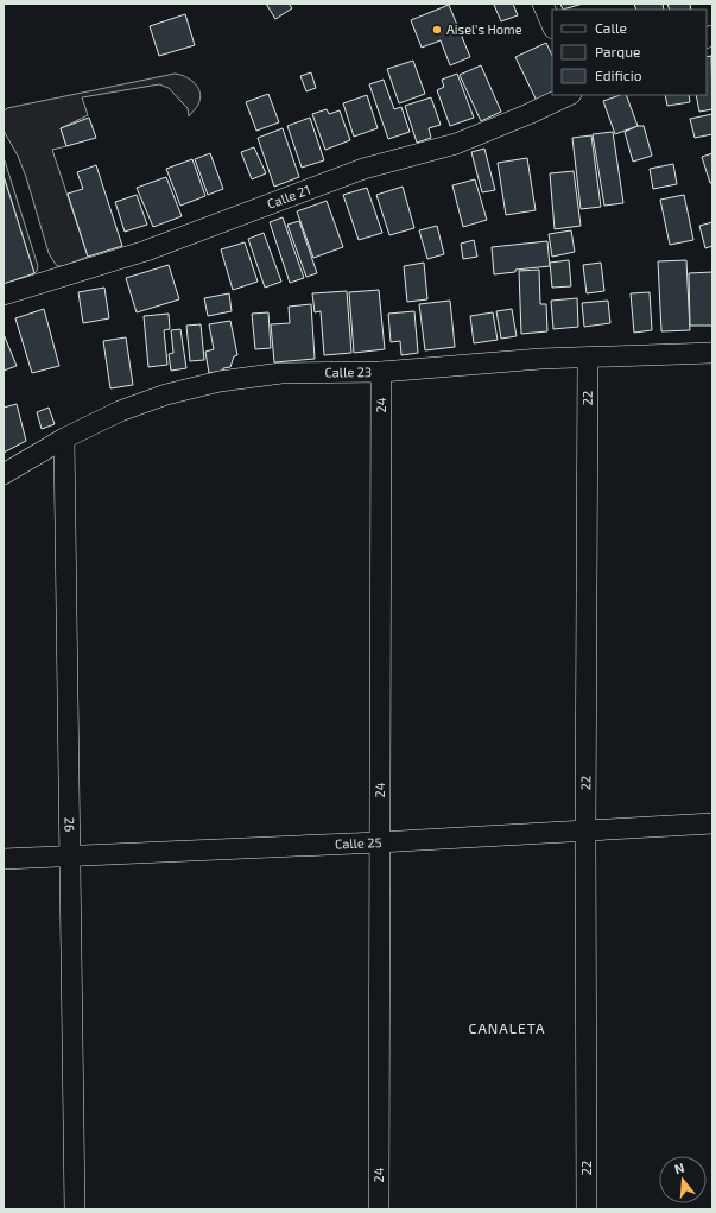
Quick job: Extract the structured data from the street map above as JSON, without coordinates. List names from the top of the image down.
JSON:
{
  "streets": {
    "street": [
      "Calle 21",
      "Calle 23",
      "22",
      "24",
      "26",
      "Calle 25"
    ]
  },
  "crossings": [
    ["Calle 23", "22"],
    ["Calle 23", "24"],
    ["Calle 23", "26"],
    ["22", "Calle 25"],
    ["24", "Calle 25"],
    ["26", "Calle 25"]
  ],
  "districts": ["CANALETA"],
  "places": ["Aisel's Home"],
  "legend": ["Calle", "Parque", "Edificio"],
  "north": "top"
}
